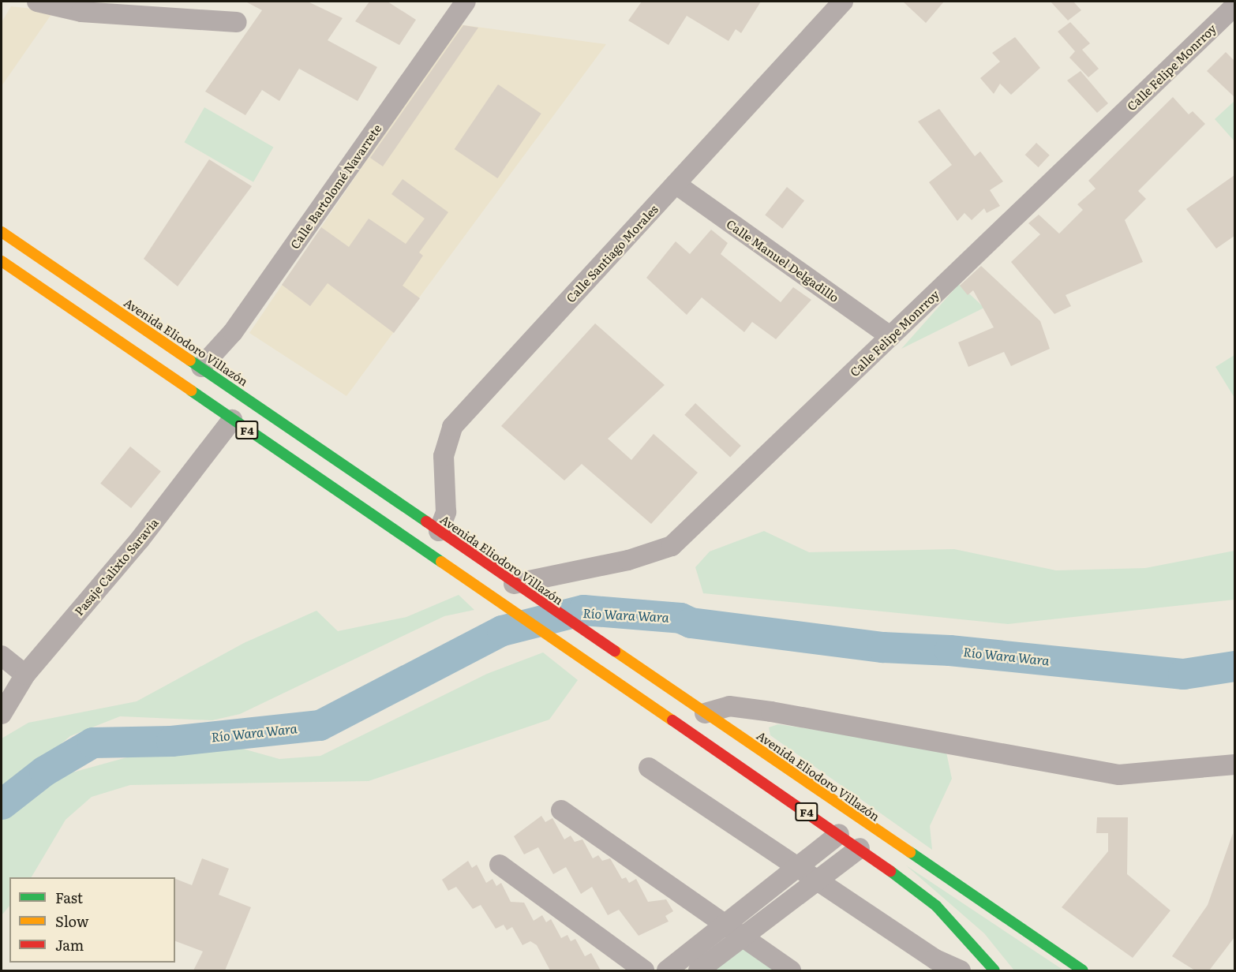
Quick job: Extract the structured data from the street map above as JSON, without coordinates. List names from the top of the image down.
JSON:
{
  "streets": {
    "highway": ["Avenida Eliodoro Villazón", "F4"],
    "street": [
      "Calle Felipe Monrroy",
      "Calle Bartolomé Navarrete",
      "Calle Santiago Morales",
      "Calle Manuel Delgadillo",
      "Pasaje Calixto Saravia"
    ]
  },
  "crossings": [
    ["Calle Felipe Monrroy", "Calle Manuel Delgadillo"],
    ["Calle Felipe Monrroy", "Avenida Eliodoro Villazón"],
    ["Calle Bartolomé Navarrete", "Avenida Eliodoro Villazón"],
    ["Calle Santiago Morales", "Calle Manuel Delgadillo"],
    ["Calle Santiago Morales", "Avenida Eliodoro Villazón"],
    ["F4", "Pasaje Calixto Saravia"]
  ],
  "water": ["Río Wara Wara"],
  "legend": ["Fast", "Slow", "Jam"]
}
